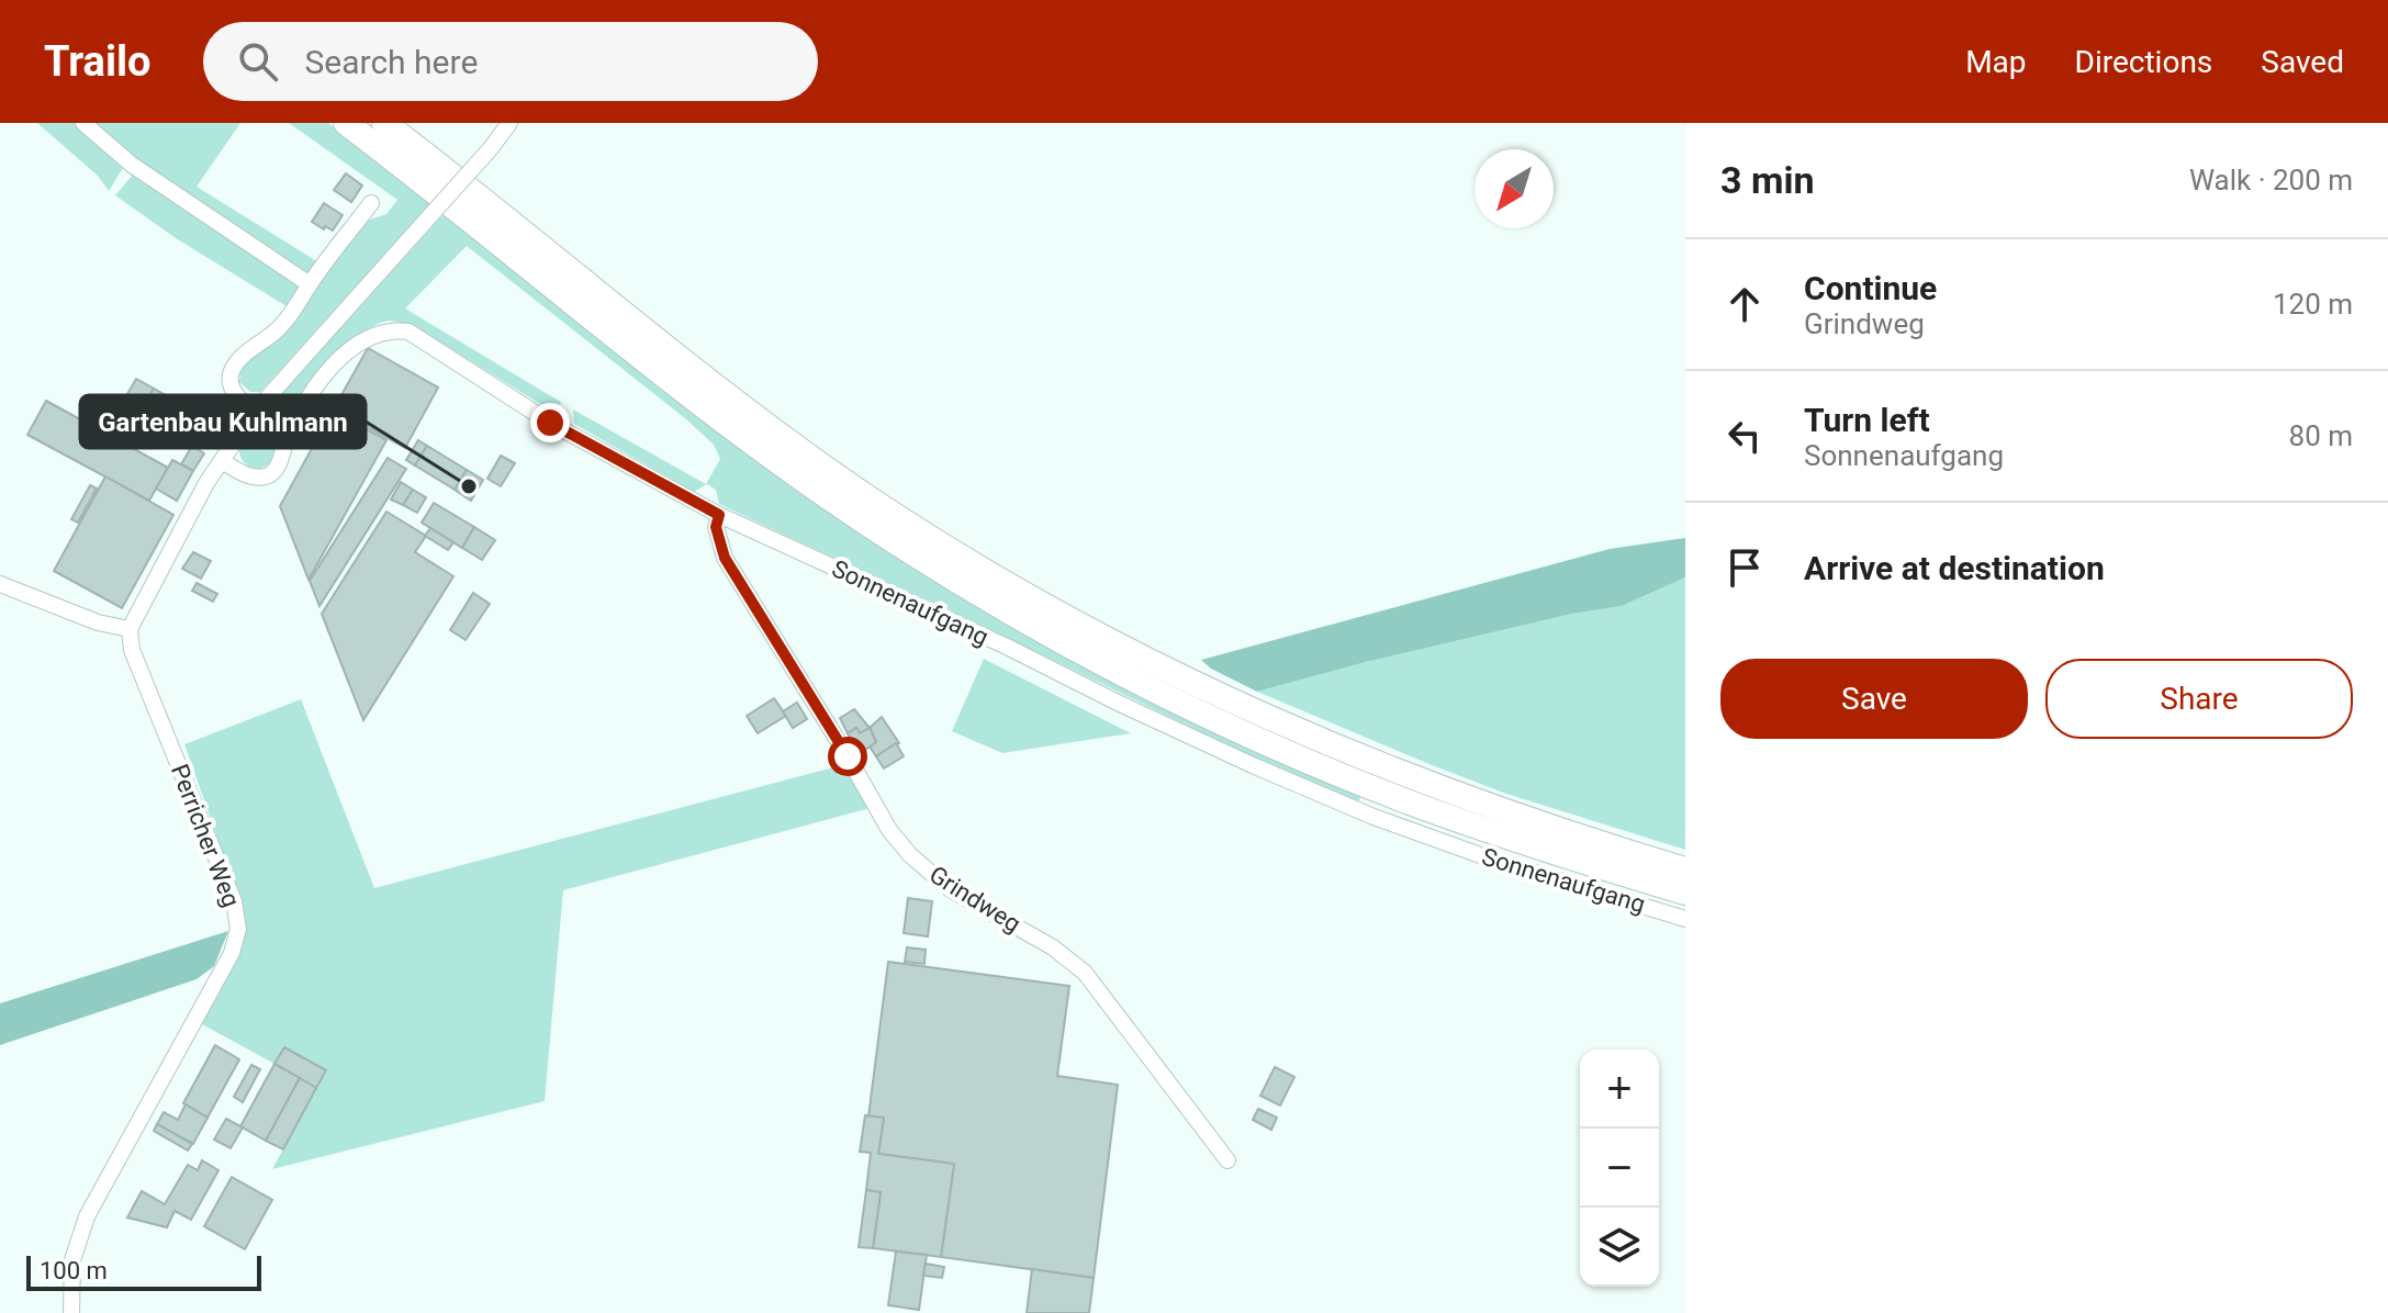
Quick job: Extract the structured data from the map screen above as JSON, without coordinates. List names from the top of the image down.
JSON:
{
  "streets": {
    "street": ["Sonnenaufgang", "Perricher Weg", "Grindweg"]
  },
  "crossings": [
    ["Sonnenaufgang", "Grindweg"]
  ],
  "places": ["Gartenbau Kuhlmann"],
  "scale_bar": "100 m",
  "north": "bottom left",
  "page": {
    "header": "Trailo",
    "search": "Search here",
    "nav": ["Map", "Directions", "Saved"],
    "heading": ["3 min", "Walk · 200 m"],
    "list": [
      ["Continue", "Grindweg", "120 m"],
      ["Turn left", "Sonnenaufgang", "80 m"],
      "Arrive at destination"
    ],
    "buttons": ["Save", "Share"],
    "map_buttons": ["+", "−"],
    "scale": "100 m"
  }
}
